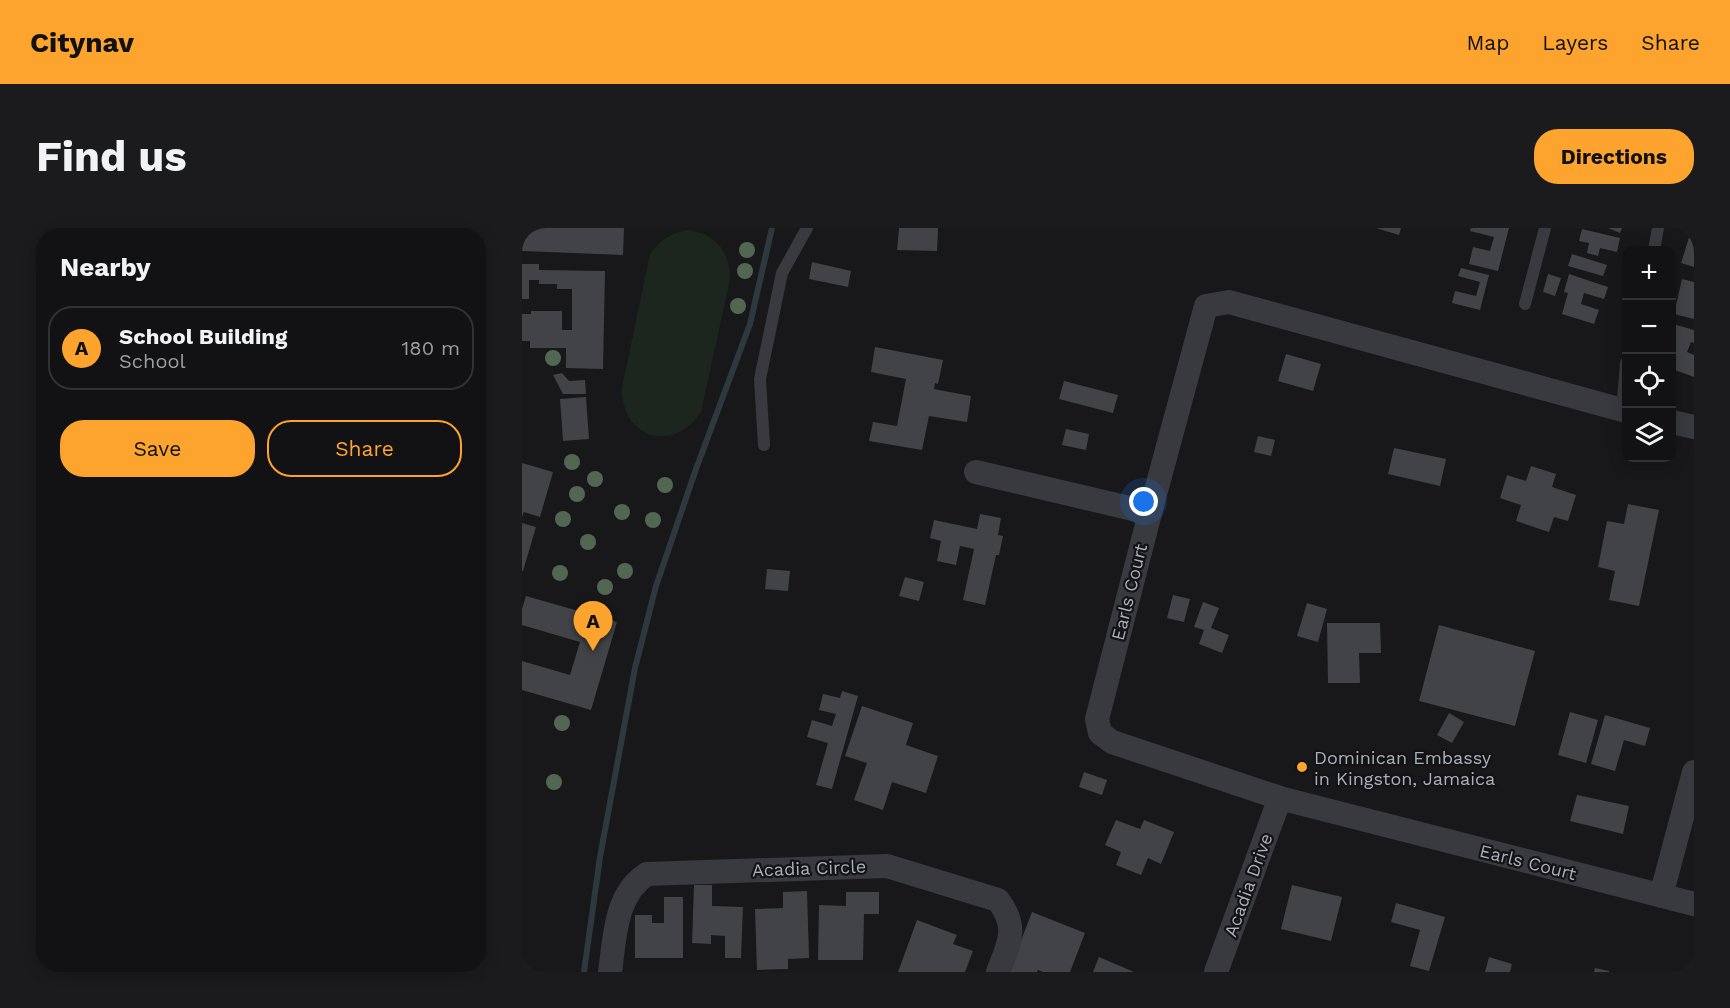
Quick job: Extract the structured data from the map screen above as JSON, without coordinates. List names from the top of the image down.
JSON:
{
  "streets": {
    "street": ["Earls Court", "Acadia Circle", "Acadia Drive"]
  },
  "crossings": [
    ["Earls Court", "Acadia Drive"]
  ],
  "places": ["Dominican Embassy in Kingston, Jamaica"],
  "page": {
    "header": "Citynav",
    "nav": ["Map", "Layers", "Share"],
    "buttons": [
      "Directions",
      ["Save", "Share"]
    ],
    "title": "Find us",
    "heading": "Nearby",
    "map_buttons": ["+", "−"],
    "list": [
      {
        "mark": "A",
        "name": "School Building",
        "note": "School",
        "value": "180 m"
      }
    ],
    "pins": "A"
  }
}
